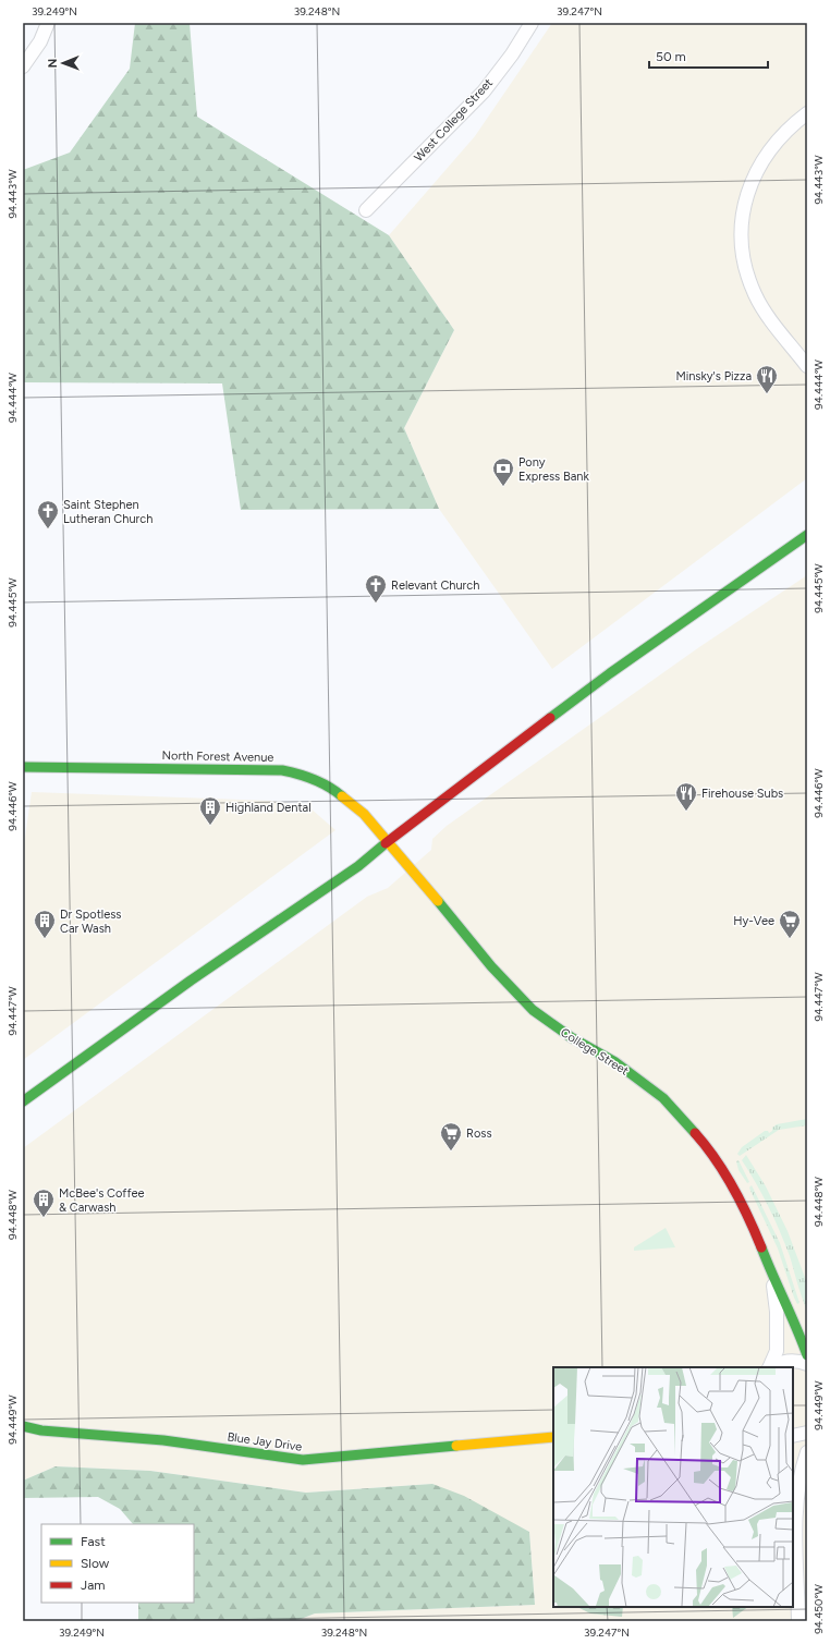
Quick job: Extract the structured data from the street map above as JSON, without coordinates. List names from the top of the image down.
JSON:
{
  "streets": {
    "street": [
      "West College Street",
      "North Forest Avenue",
      "College Street",
      "Blue Jay Drive"
    ]
  },
  "crossings": [
    ["North Forest Avenue", "College Street"]
  ],
  "places": {
    "restaurant": ["Minsky's Pizza", "Firehouse Subs"],
    "bank": ["Pony Express Bank"],
    "church": ["Saint Stephen Lutheran Church", "Relevant Church"],
    "building": ["Highland Dental", "Dr Spotless Car Wash", "McBee's Coffee & Carwash"],
    "supermarket": ["Hy-Vee", "Ross"]
  },
  "legend": ["Fast", "Slow", "Jam"],
  "scale_bar": "50 m",
  "north": "left",
  "coordinates": [
    "39.249°N",
    "39.248°N",
    "39.247°N",
    "94.443°W",
    "94.444°W",
    "94.445°W",
    "94.446°W",
    "94.447°W",
    "94.448°W",
    "94.449°W",
    "94.450°W"
  ]
}
